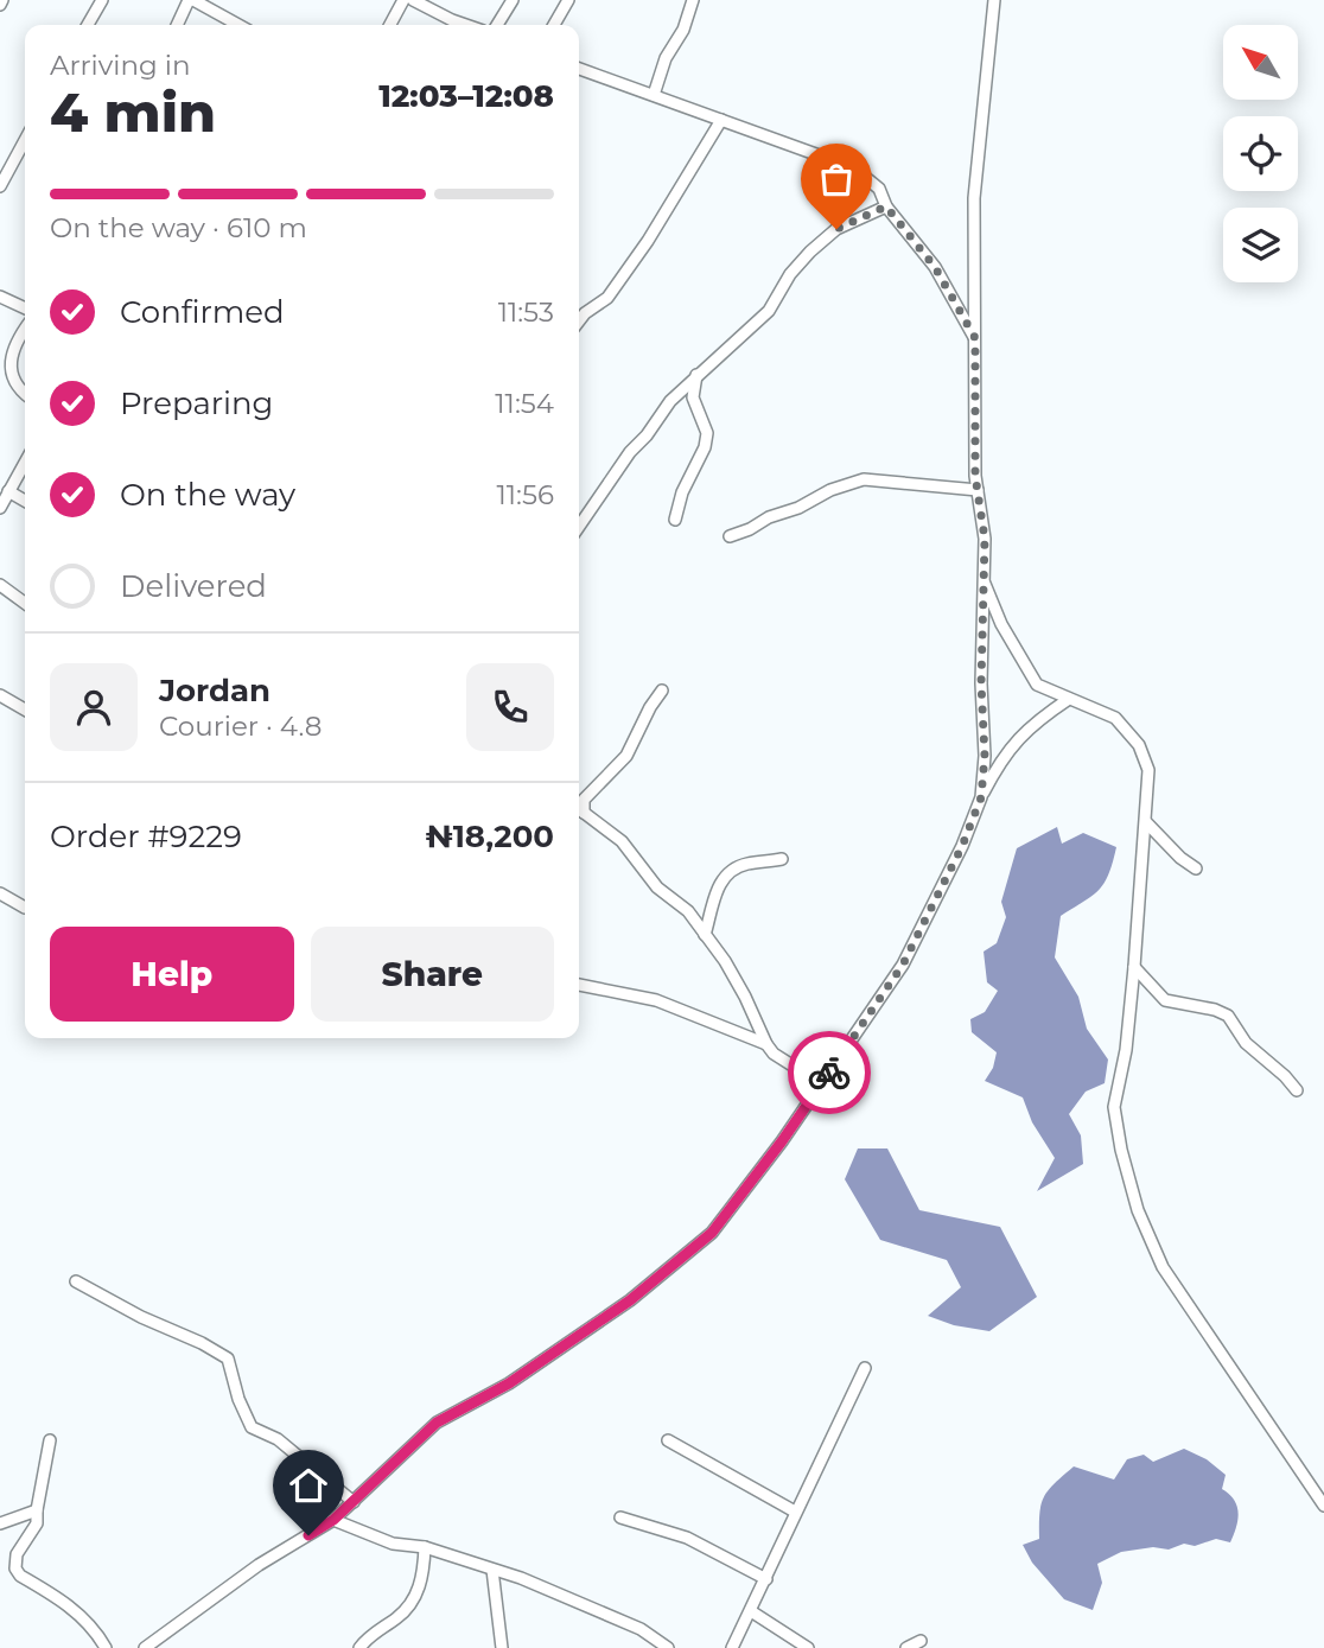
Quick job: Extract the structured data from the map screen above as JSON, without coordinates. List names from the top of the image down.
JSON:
{
  "north": "top left",
  "page": {
    "heading": ["4 min", "Arriving in", "12:03–12:08"],
    "panel": [
      "Jordan",
      "Courier · 4.8",
      "Order #9229",
      "₦18,200"
    ],
    "bar": "On the way · 610 m",
    "list": [
      ["Confirmed", "11:53"],
      ["Preparing", "11:54"],
      ["On the way", "11:56"],
      "Delivered"
    ],
    "buttons": ["Help", "Share"]
  }
}
